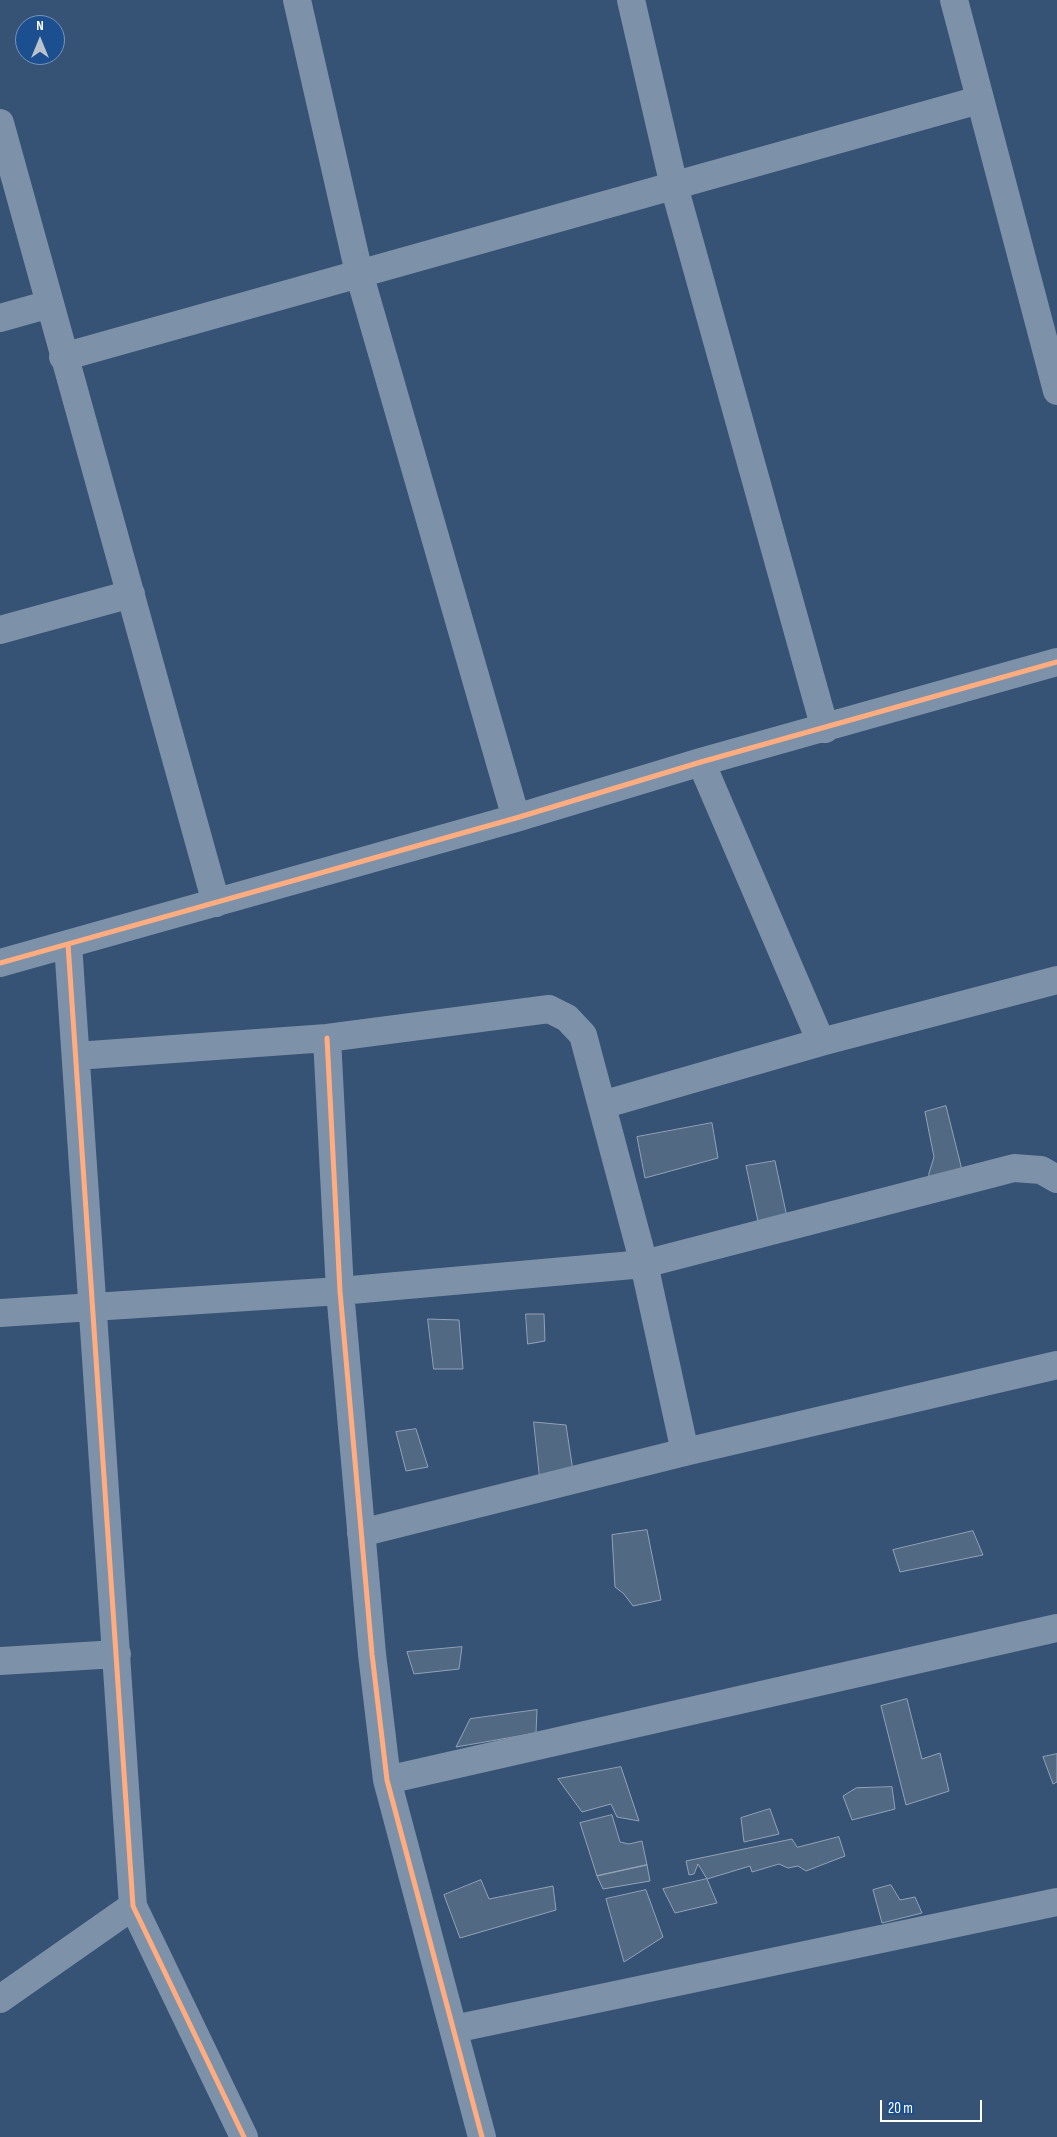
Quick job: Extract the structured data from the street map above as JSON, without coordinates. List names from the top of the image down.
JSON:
{
  "scale_bar": "20 m",
  "north": "top"
}
